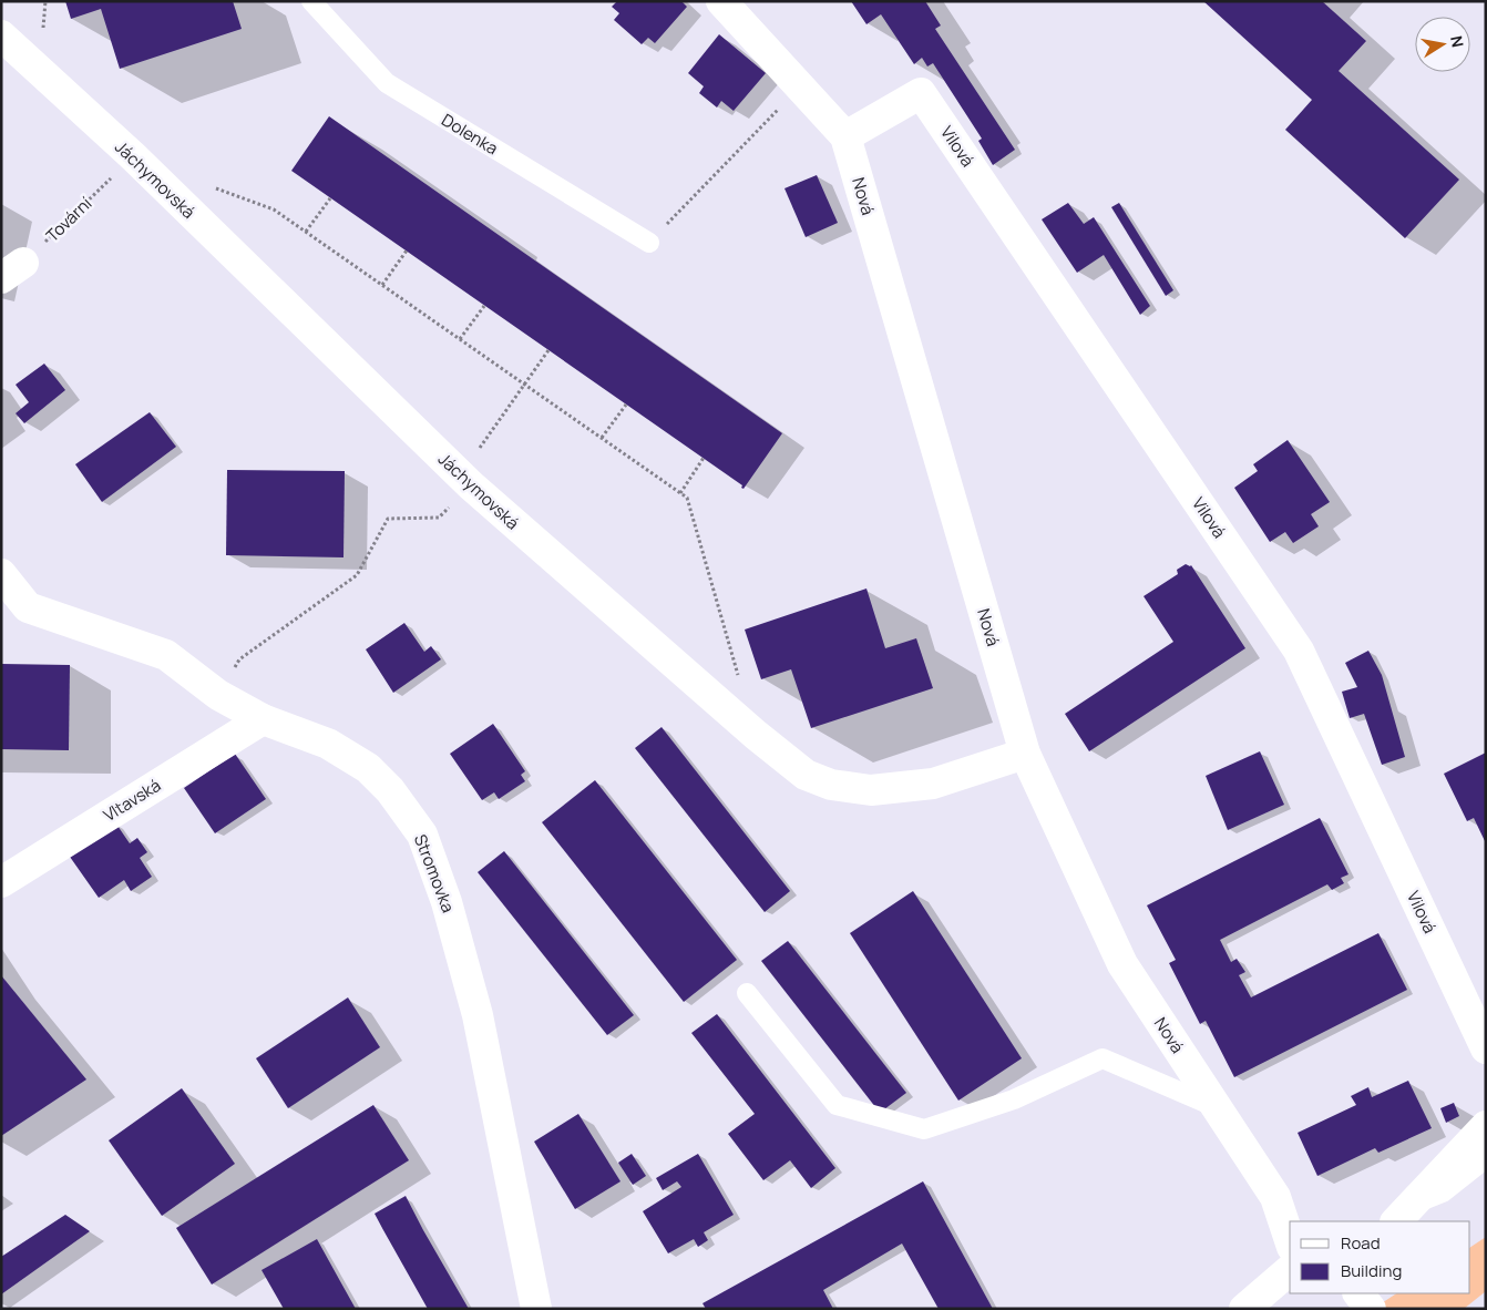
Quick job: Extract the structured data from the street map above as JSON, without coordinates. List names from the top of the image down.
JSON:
{
  "streets": {
    "street": [
      "Vilová",
      "Jáchymovská",
      "Nová",
      "Vltavská",
      "Stromovka"
    ],
    "lane": ["Dolenka"],
    "path": ["Tovární"]
  },
  "crossings": [
    ["Vilová", "Nová"],
    ["Jáchymovská", "Nová"],
    ["Jáchymovská", "Tovární"],
    ["Vltavská", "Stromovka"]
  ],
  "legend": ["Road", "Building"],
  "north": "right"
}
